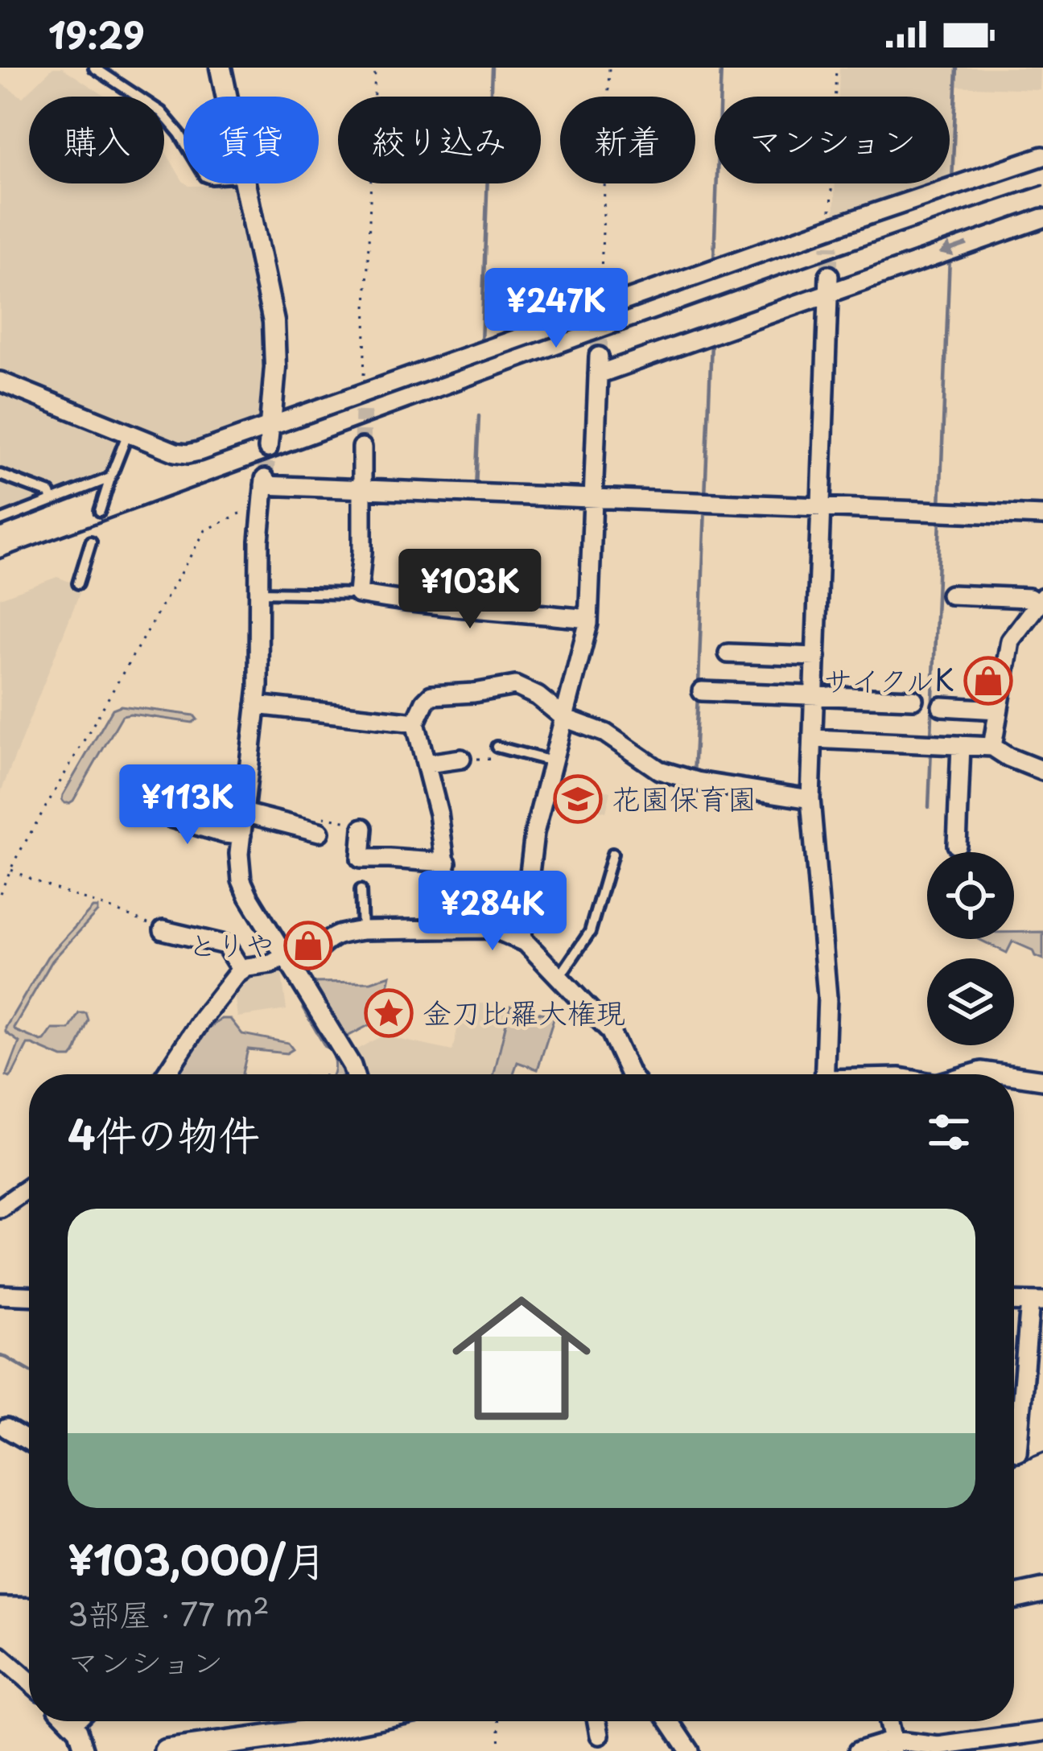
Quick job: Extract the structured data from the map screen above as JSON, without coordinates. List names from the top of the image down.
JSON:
{
  "places": {
    "shop": ["サイクルK", "とりや"],
    "school or university": ["花園保育園"],
    "place": ["金刀比羅大権現"]
  },
  "page": {
    "status": "19:29",
    "chip": [
      "購入",
      "賃貸",
      "絞り込み",
      "新着",
      "マンション"
    ],
    "price": [
      "¥247K",
      "¥103K",
      "¥113K",
      "¥284K"
    ],
    "heading": "4件の物件",
    "list": [
      {
        "name": "¥103,000/月",
        "note": "3部屋 · 77 m² · マンション"
      }
    ]
  }
}
